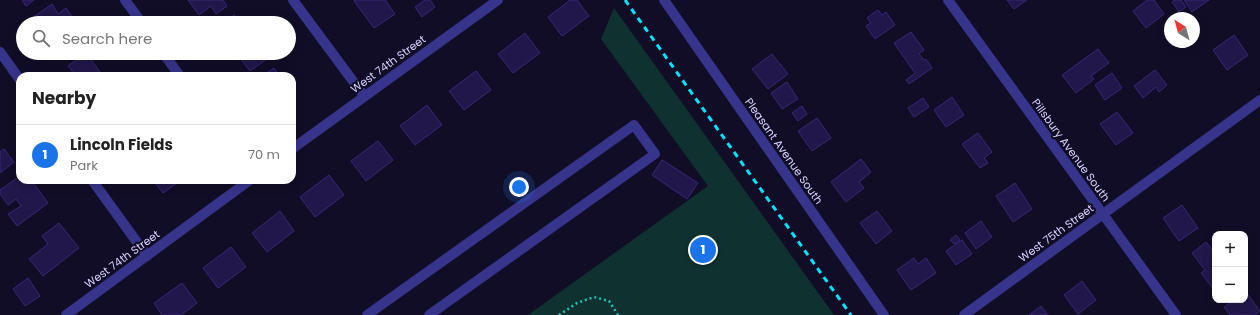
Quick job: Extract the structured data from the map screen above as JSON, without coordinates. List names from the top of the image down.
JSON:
{
  "streets": {
    "street": [
      "West 74th Street",
      "Pillsbury Avenue South",
      "Pleasant Avenue South",
      "West 75th Street"
    ]
  },
  "crossings": [
    ["Pillsbury Avenue South", "West 75th Street"]
  ],
  "north": "top left",
  "page": {
    "search": "Search here",
    "heading": "Nearby",
    "list": [
      {
        "mark": "1",
        "name": "Lincoln Fields",
        "note": "Park",
        "value": "70 m"
      }
    ],
    "map_buttons": ["+", "−"],
    "pins": "1"
  }
}
